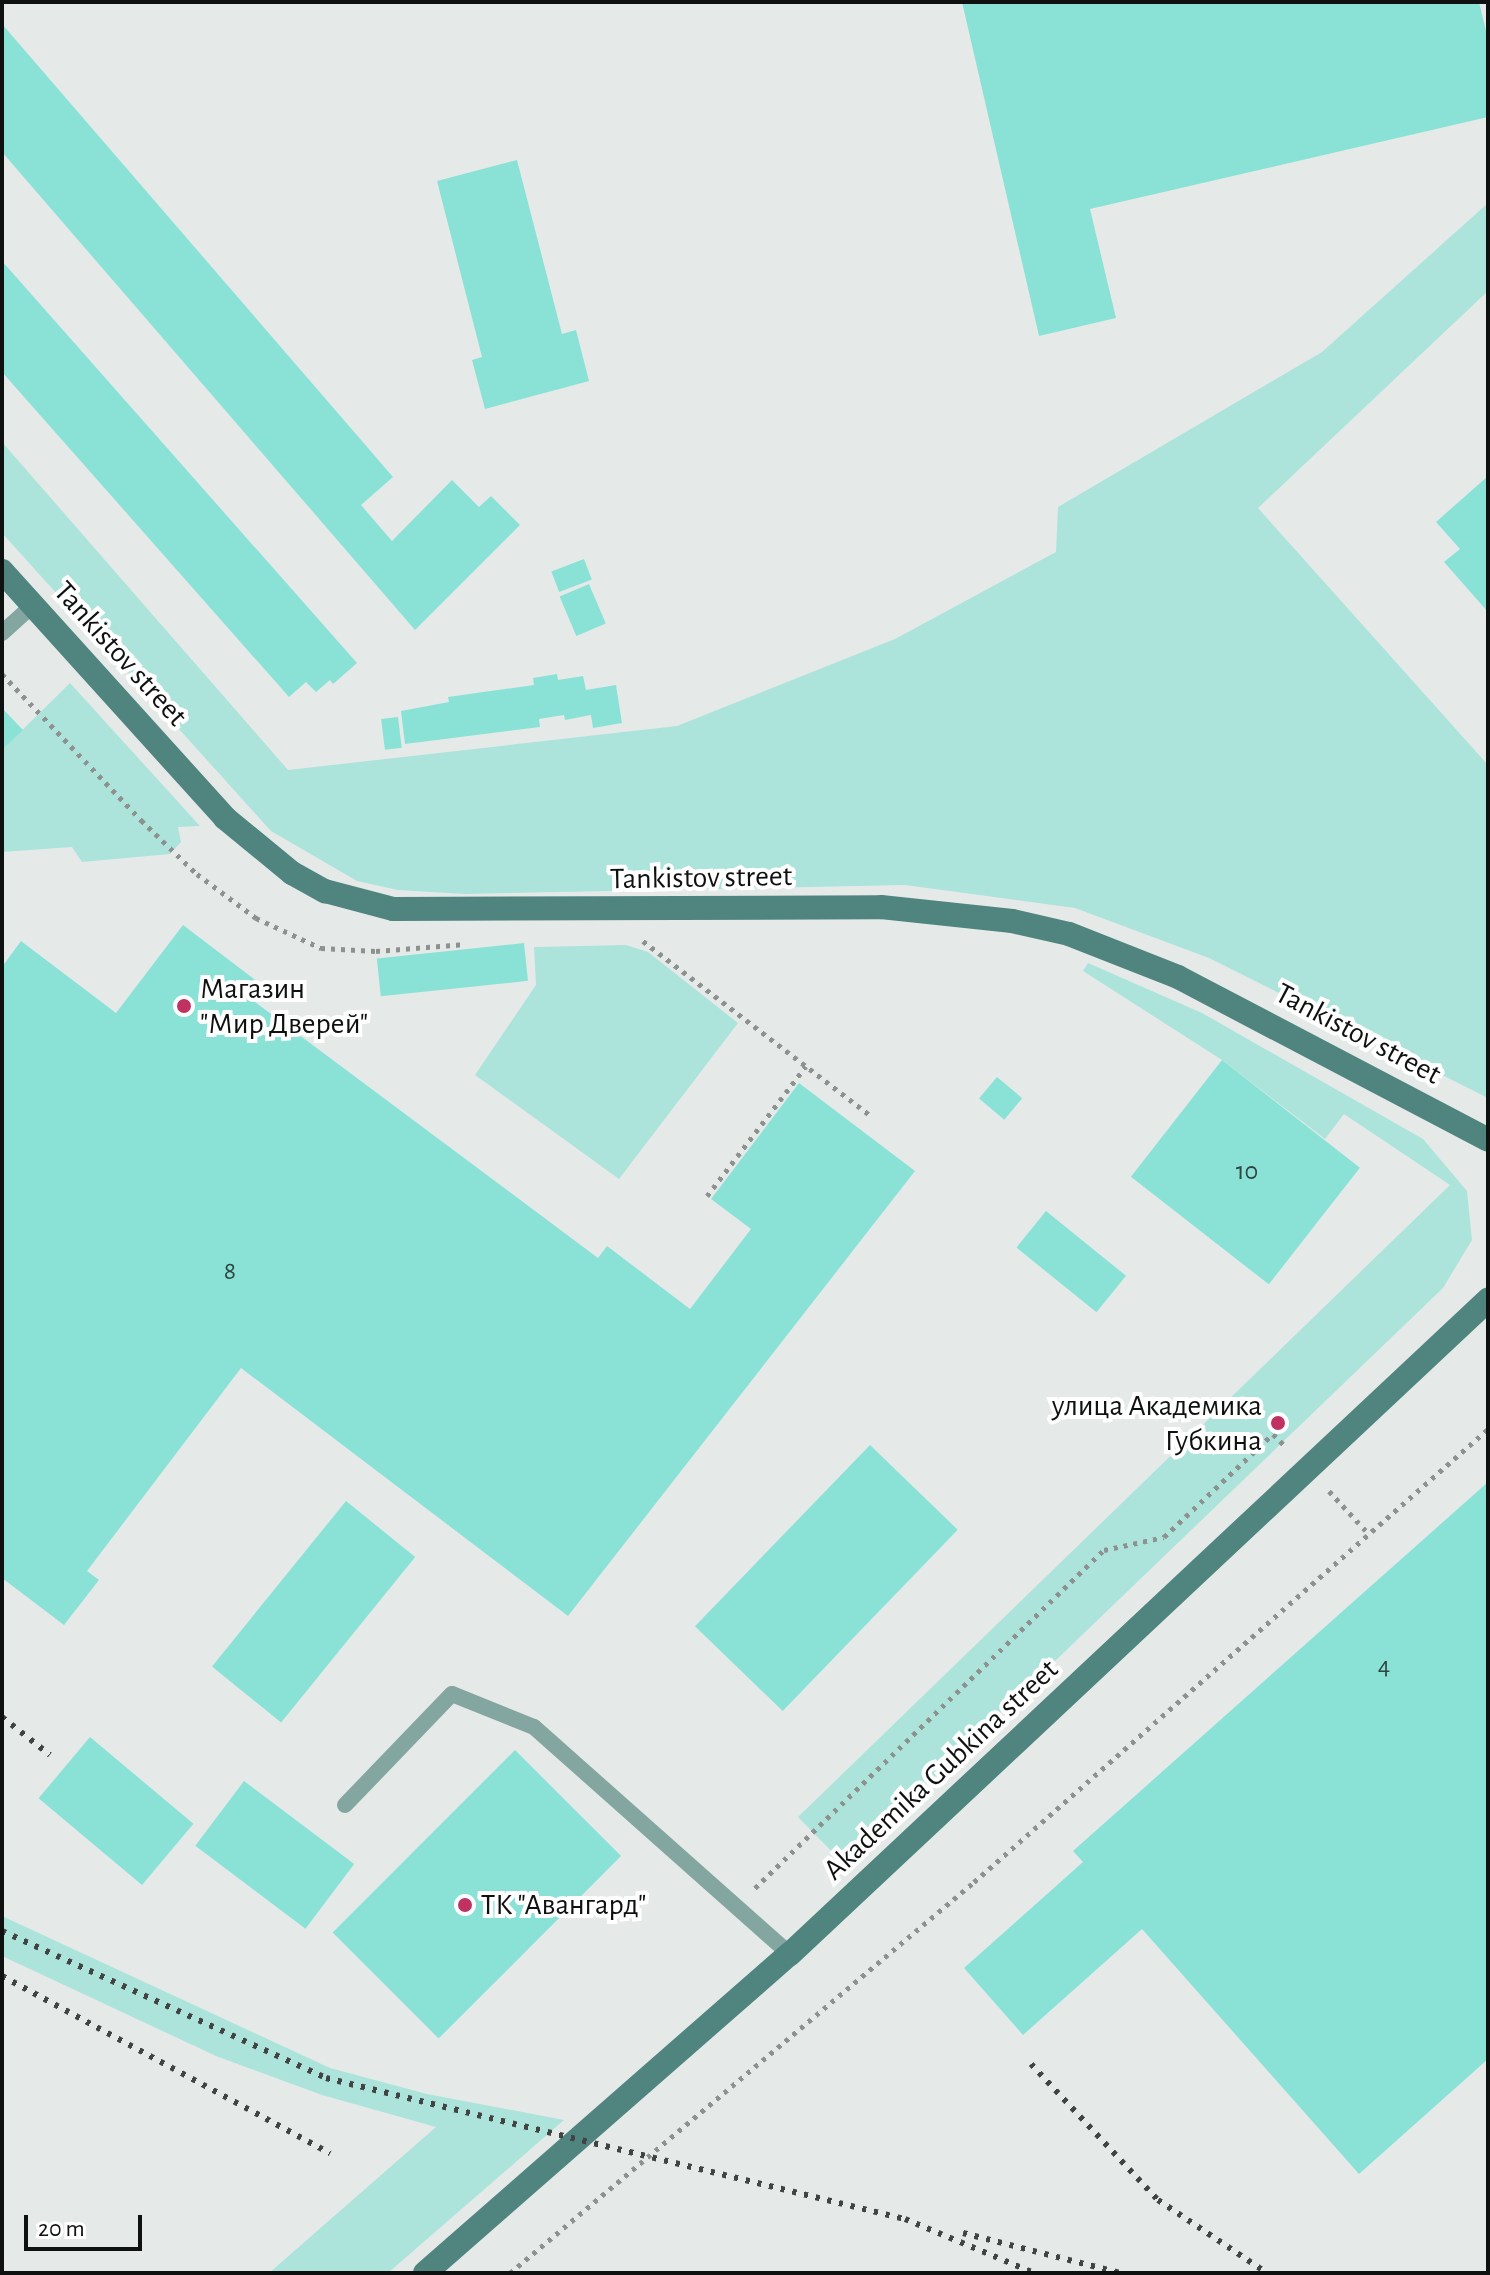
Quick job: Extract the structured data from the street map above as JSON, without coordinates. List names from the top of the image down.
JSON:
{
  "streets": {
    "street": ["Tankistov street", "Akademika Gubkina street"]
  },
  "places": ["Магазин \"Мир Дверей\"", "улица Академика Губкина", "ТК \"Авангард\""],
  "house_numbers": ["10", "8", "4"],
  "scale_bar": "20 m"
}
